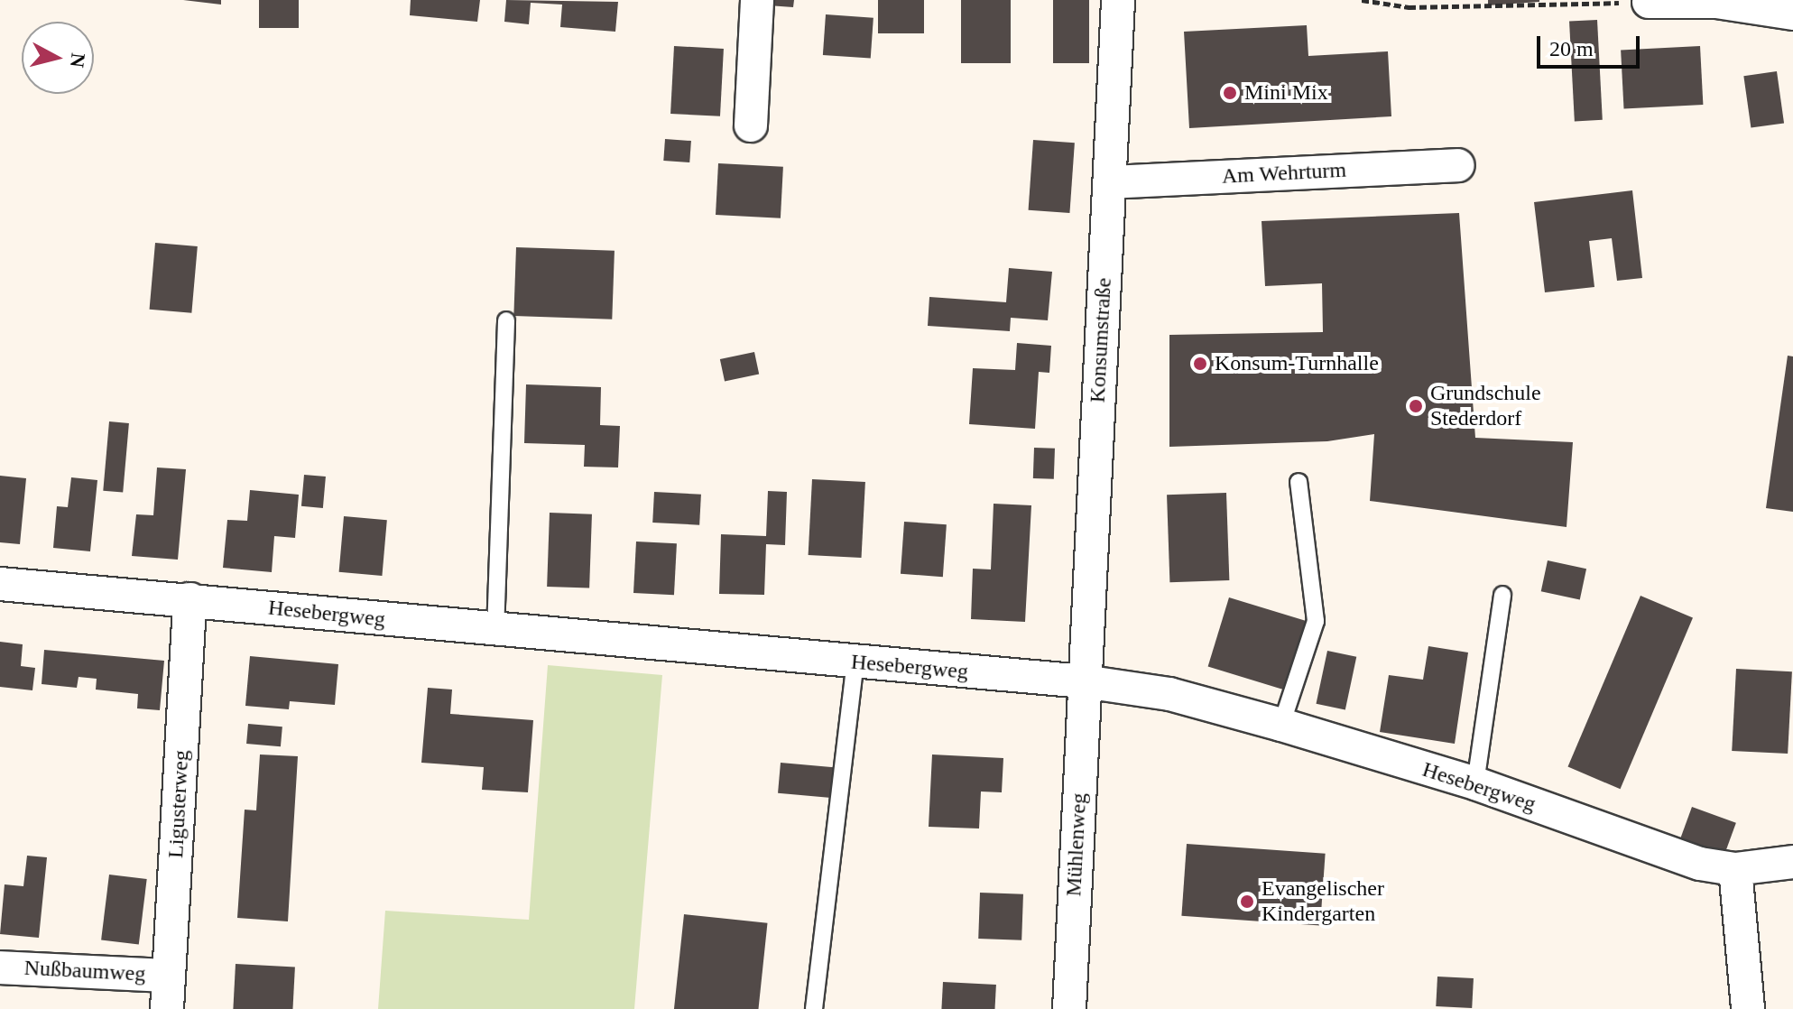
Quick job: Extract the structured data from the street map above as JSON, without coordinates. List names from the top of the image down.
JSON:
{
  "streets": {
    "street": [
      "Am Wehrturm",
      "Konsumstraße",
      "Hesebergweg",
      "Ligusterweg",
      "Mühlenweg",
      "Nußbaumweg"
    ]
  },
  "crossings": [
    ["Am Wehrturm", "Konsumstraße"],
    ["Konsumstraße", "Hesebergweg"],
    ["Konsumstraße", "Mühlenweg"],
    ["Hesebergweg", "Ligusterweg"],
    ["Hesebergweg", "Mühlenweg"],
    ["Ligusterweg", "Nußbaumweg"]
  ],
  "places": [
    "Mini Mix",
    "Konsum-Turnhalle",
    "Grundschule Stederdorf",
    "Evangelischer Kindergarten"
  ],
  "scale_bar": "20 m",
  "north": "right"
}
